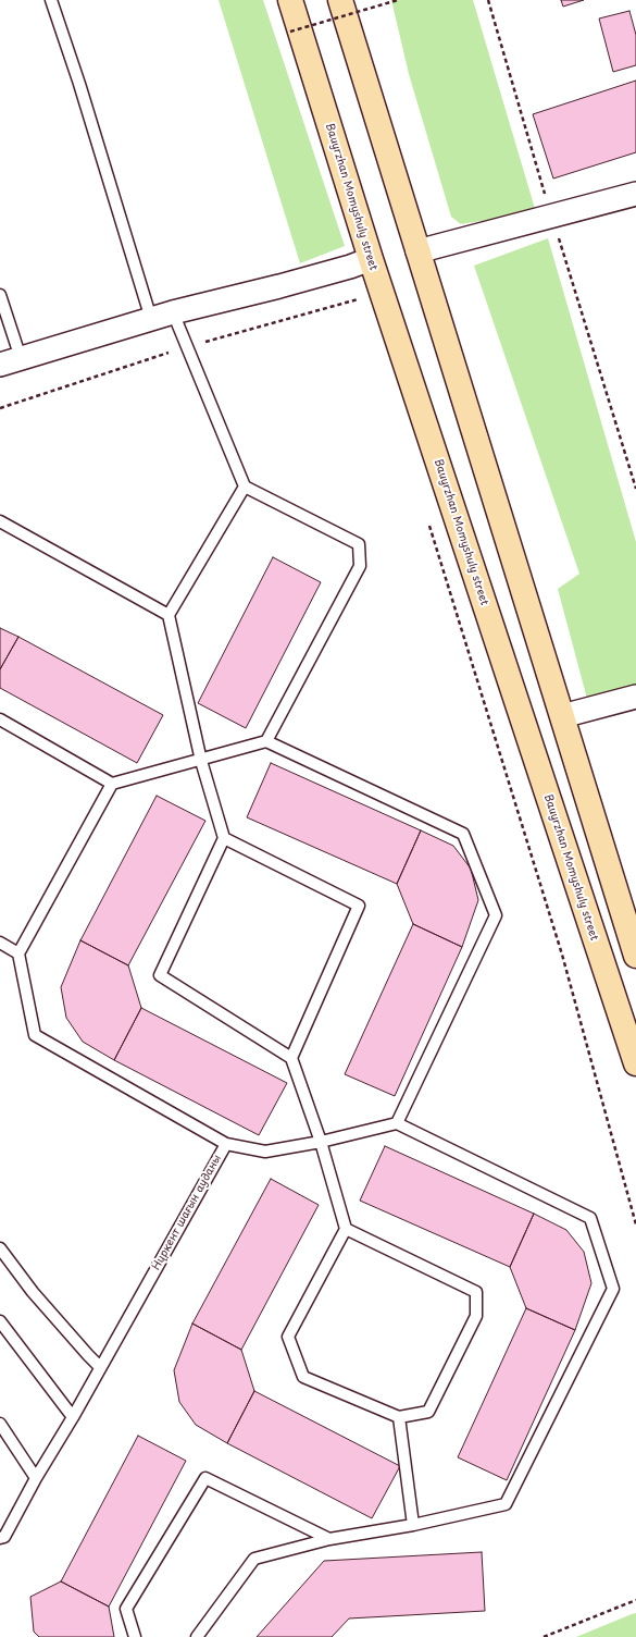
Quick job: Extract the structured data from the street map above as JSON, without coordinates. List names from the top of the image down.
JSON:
{
  "streets": {
    "main road": ["Bauyrzhan Momyshuly street"],
    "lane": ["Нүркент шағын ауданы"]
  }
}
